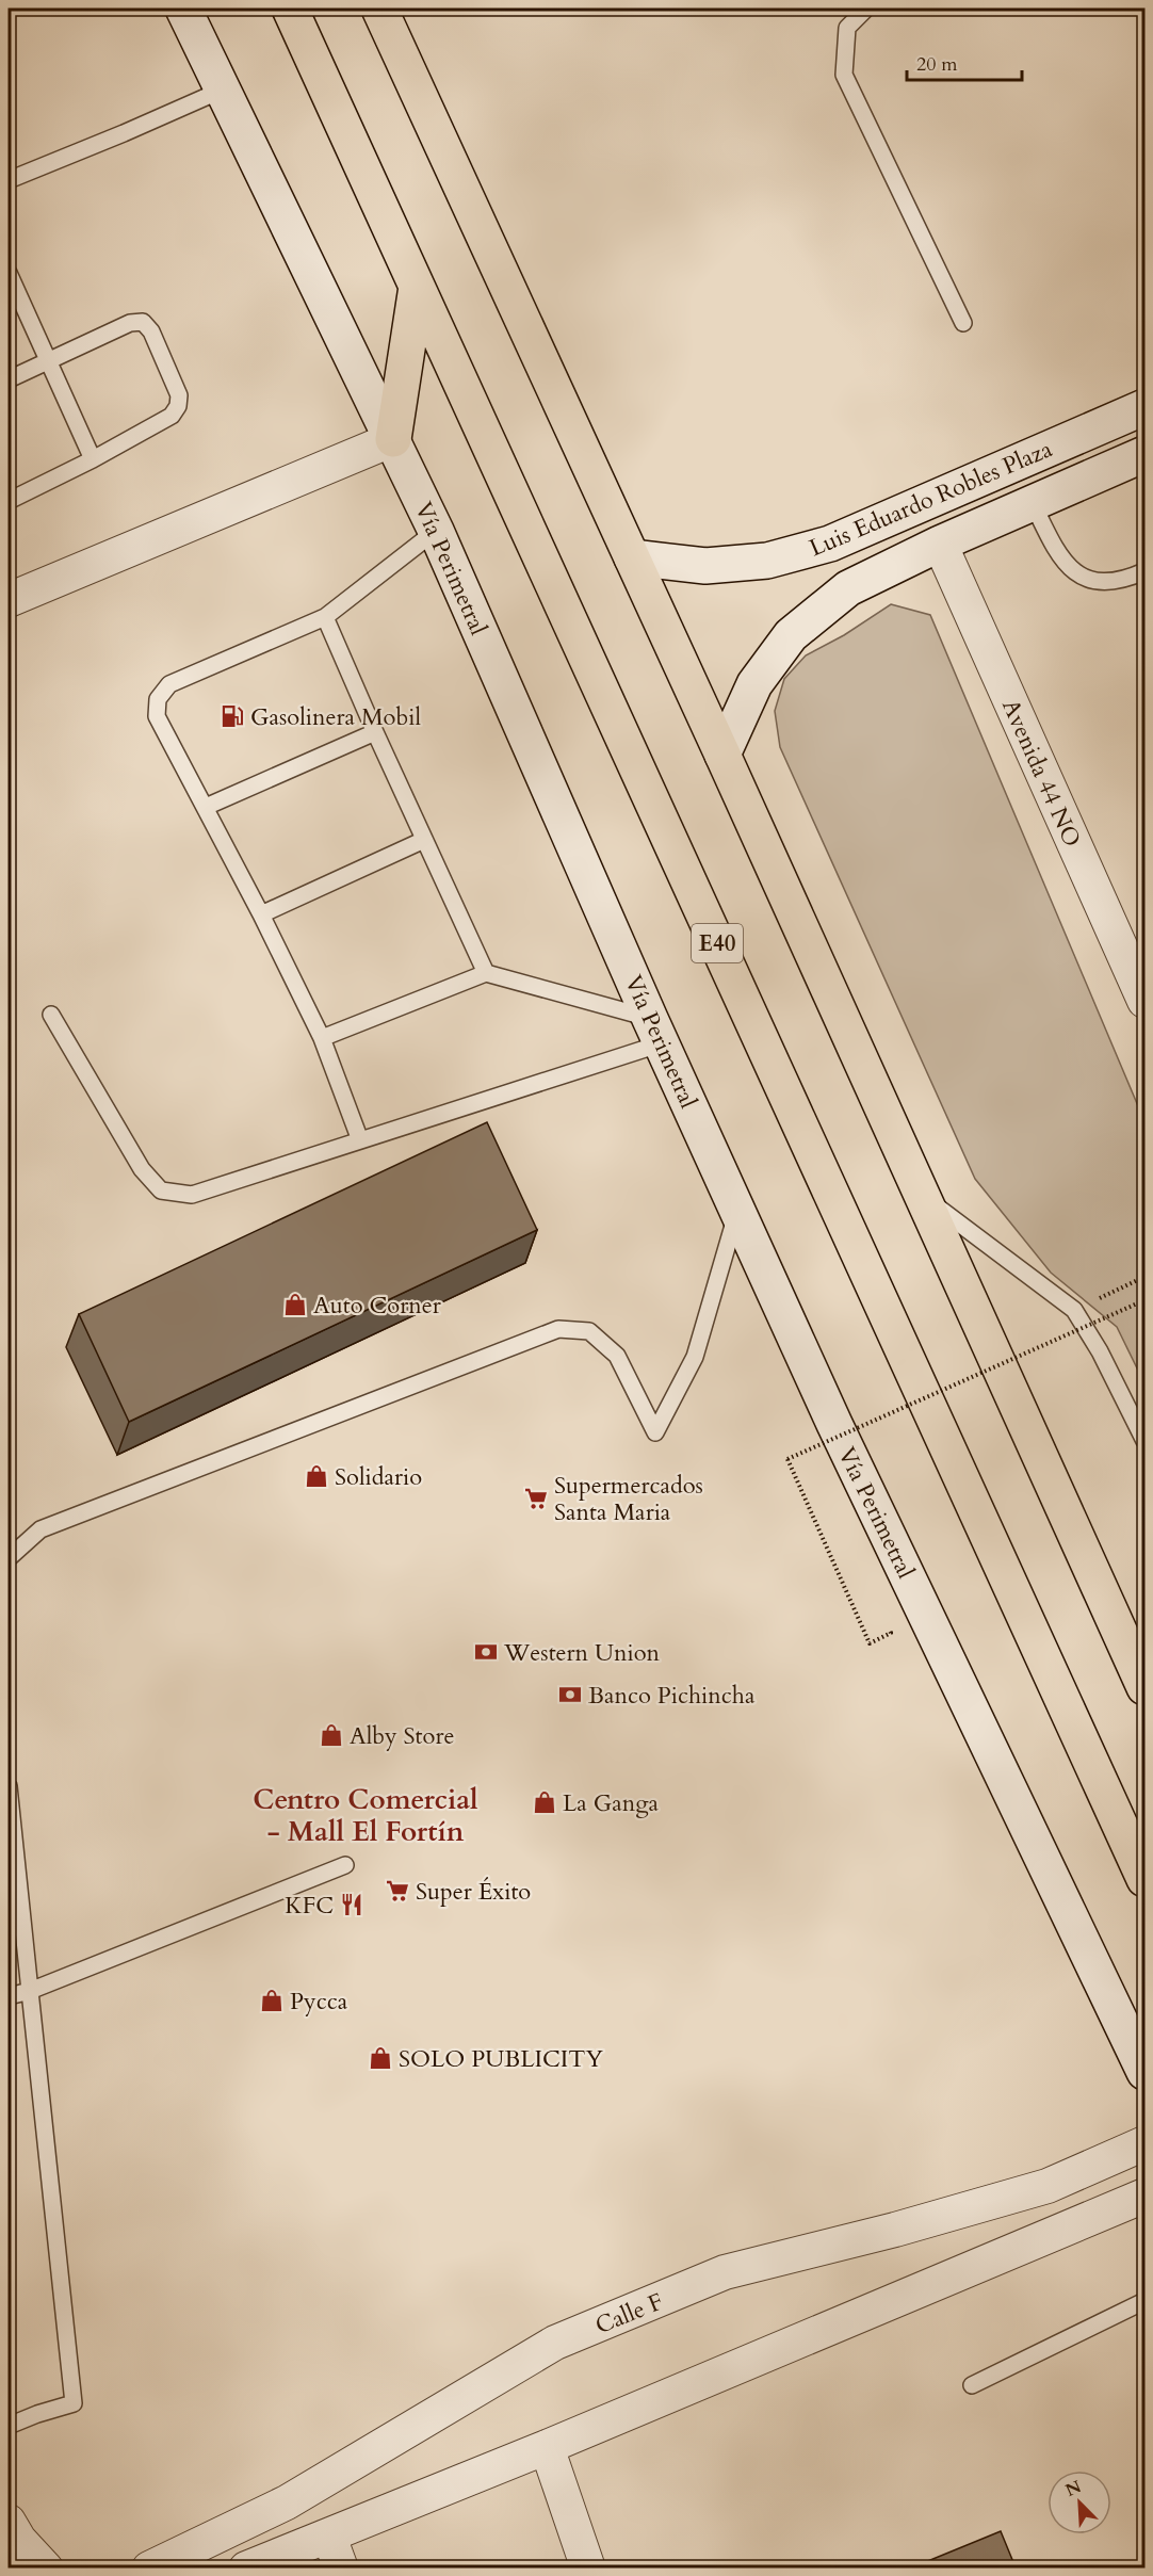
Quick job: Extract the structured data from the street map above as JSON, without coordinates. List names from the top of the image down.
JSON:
{
  "streets": {
    "highway": ["E40"],
    "main road": ["Luis Eduardo Robles Plaza", "Vía Perimetral"],
    "street": ["Avenida 44 NO", "Calle F"]
  },
  "crossings": [
    ["Luis Eduardo Robles Plaza", "Avenida 44 NO"]
  ],
  "districts": ["Centro Comercial - Mall El Fortín"],
  "places": {
    "fuel station": ["Gasolinera Mobil"],
    "shop": [
      "Auto Corner",
      "Solidario",
      "Alby Store",
      "La Ganga",
      "Pycca",
      "SOLO PUBLICITY"
    ],
    "supermarket": ["Supermercados Santa Maria", "Super Éxito"],
    "bank": ["Western Union", "Banco Pichincha"],
    "restaurant": ["KFC"]
  },
  "scale_bar": "20 m",
  "north": "top left"
}
